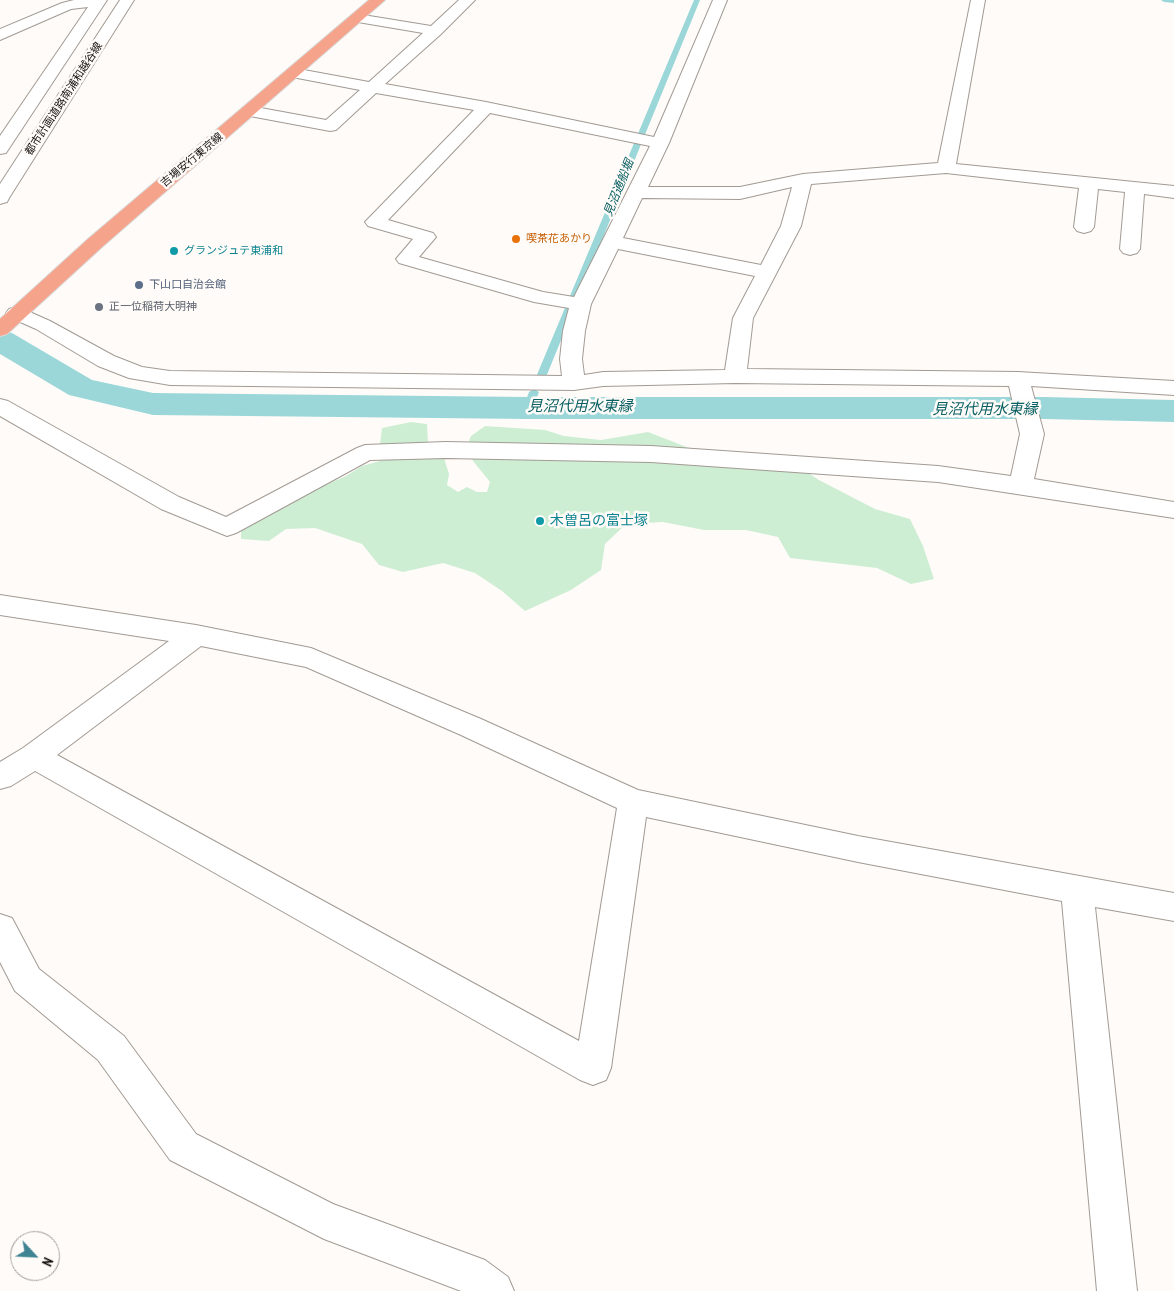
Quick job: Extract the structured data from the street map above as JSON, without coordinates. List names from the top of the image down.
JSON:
{
  "streets": {
    "main road": ["吉場安行東京線"],
    "street": ["都市計画道路南浦和越谷線"]
  },
  "water": ["見沼通船堀", "見沼代用水東縁"],
  "places": [
    "喫茶花あかり",
    "グランジュテ東浦和",
    "下山口自治会館",
    "正一位稲荷大明神",
    "木曽呂の富士塚"
  ],
  "north": "bottom right"
}
